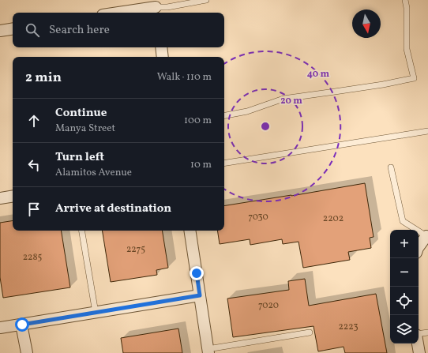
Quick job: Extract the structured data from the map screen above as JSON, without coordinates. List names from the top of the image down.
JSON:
{
  "house_numbers": [
    "7030",
    "2202",
    "2275",
    "2285",
    "7020",
    "2223"
  ],
  "north": "bottom",
  "page": {
    "search": "Search here",
    "heading": ["2 min", "Walk · 110 m"],
    "list": [
      ["Continue", "Manya Street", "100 m"],
      ["Turn left", "Alamitos Avenue", "10 m"],
      "Arrive at destination"
    ],
    "map_buttons": ["+", "−"]
  },
  "rings": ["40 m", "20 m"]
}
